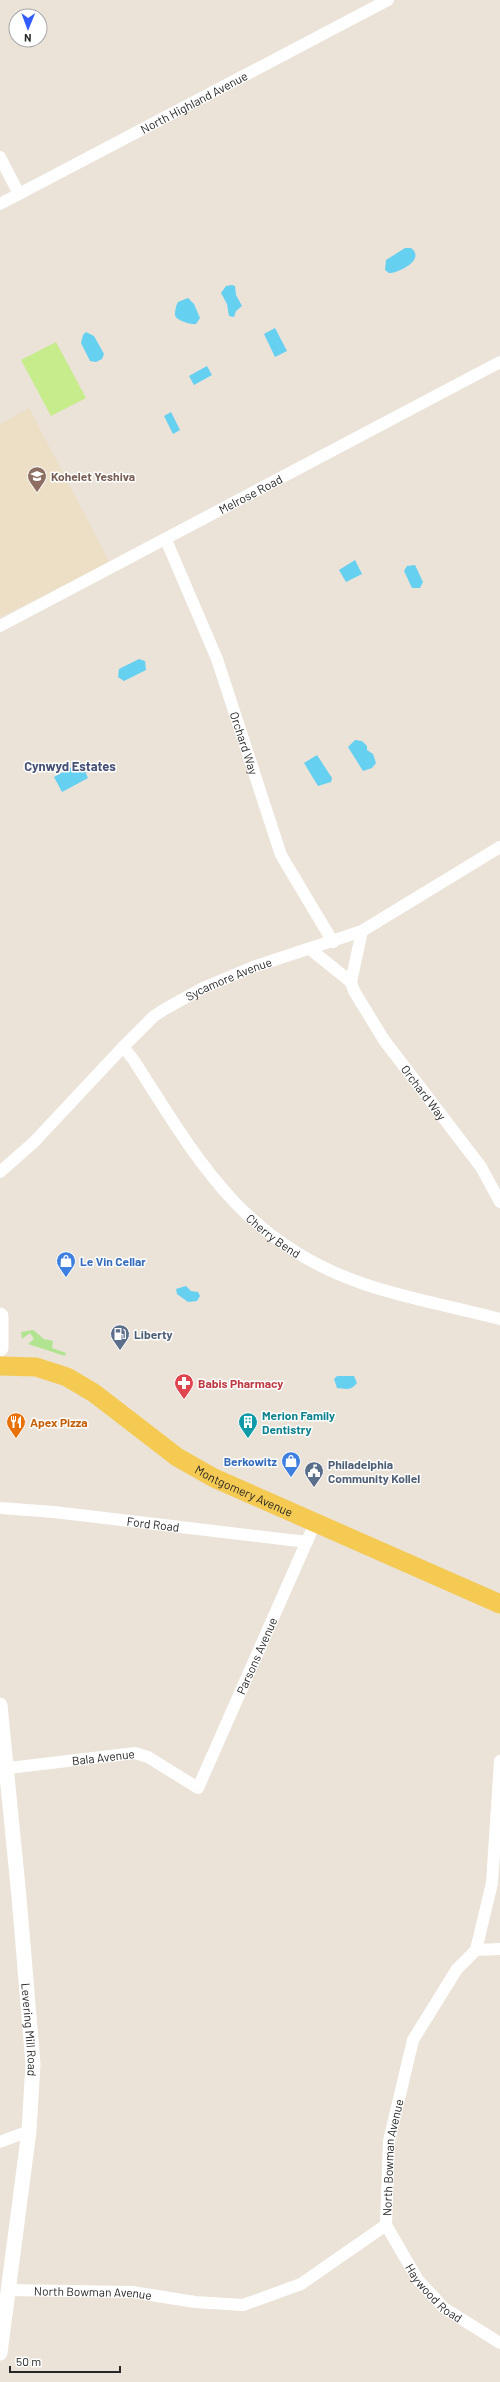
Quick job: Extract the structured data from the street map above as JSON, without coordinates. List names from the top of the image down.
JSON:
{
  "streets": {
    "main road": ["Montgomery Avenue"],
    "street": [
      "North Highland Avenue",
      "Melrose Road",
      "Orchard Way",
      "Sycamore Avenue",
      "Cherry Bend",
      "Ford Road",
      "Parsons Avenue",
      "Bala Avenue",
      "Levering Mill Road",
      "North Bowman Avenue",
      "Haywood Road"
    ]
  },
  "crossings": [
    ["Melrose Road", "Orchard Way"],
    ["Orchard Way", "Sycamore Avenue"],
    ["Sycamore Avenue", "Cherry Bend"],
    ["Montgomery Avenue", "Parsons Avenue"],
    ["Ford Road", "Parsons Avenue"],
    ["Parsons Avenue", "Bala Avenue"],
    ["Bala Avenue", "Levering Mill Road"],
    ["Levering Mill Road", "North Bowman Avenue"],
    ["North Bowman Avenue", "Haywood Road"]
  ],
  "districts": ["Cynwyd Estates"],
  "places": {
    "school or university": ["Kohelet Yeshiva"],
    "shop": ["Le Vin Cellar", "Berkowitz"],
    "fuel station": ["Liberty"],
    "pharmacy": ["Babis Pharmacy"],
    "restaurant": ["Apex Pizza"],
    "building": ["Merion Family Dentistry"],
    "public building": ["Philadelphia Community Kollel"]
  },
  "scale_bar": "50 m",
  "north": "bottom"
}
